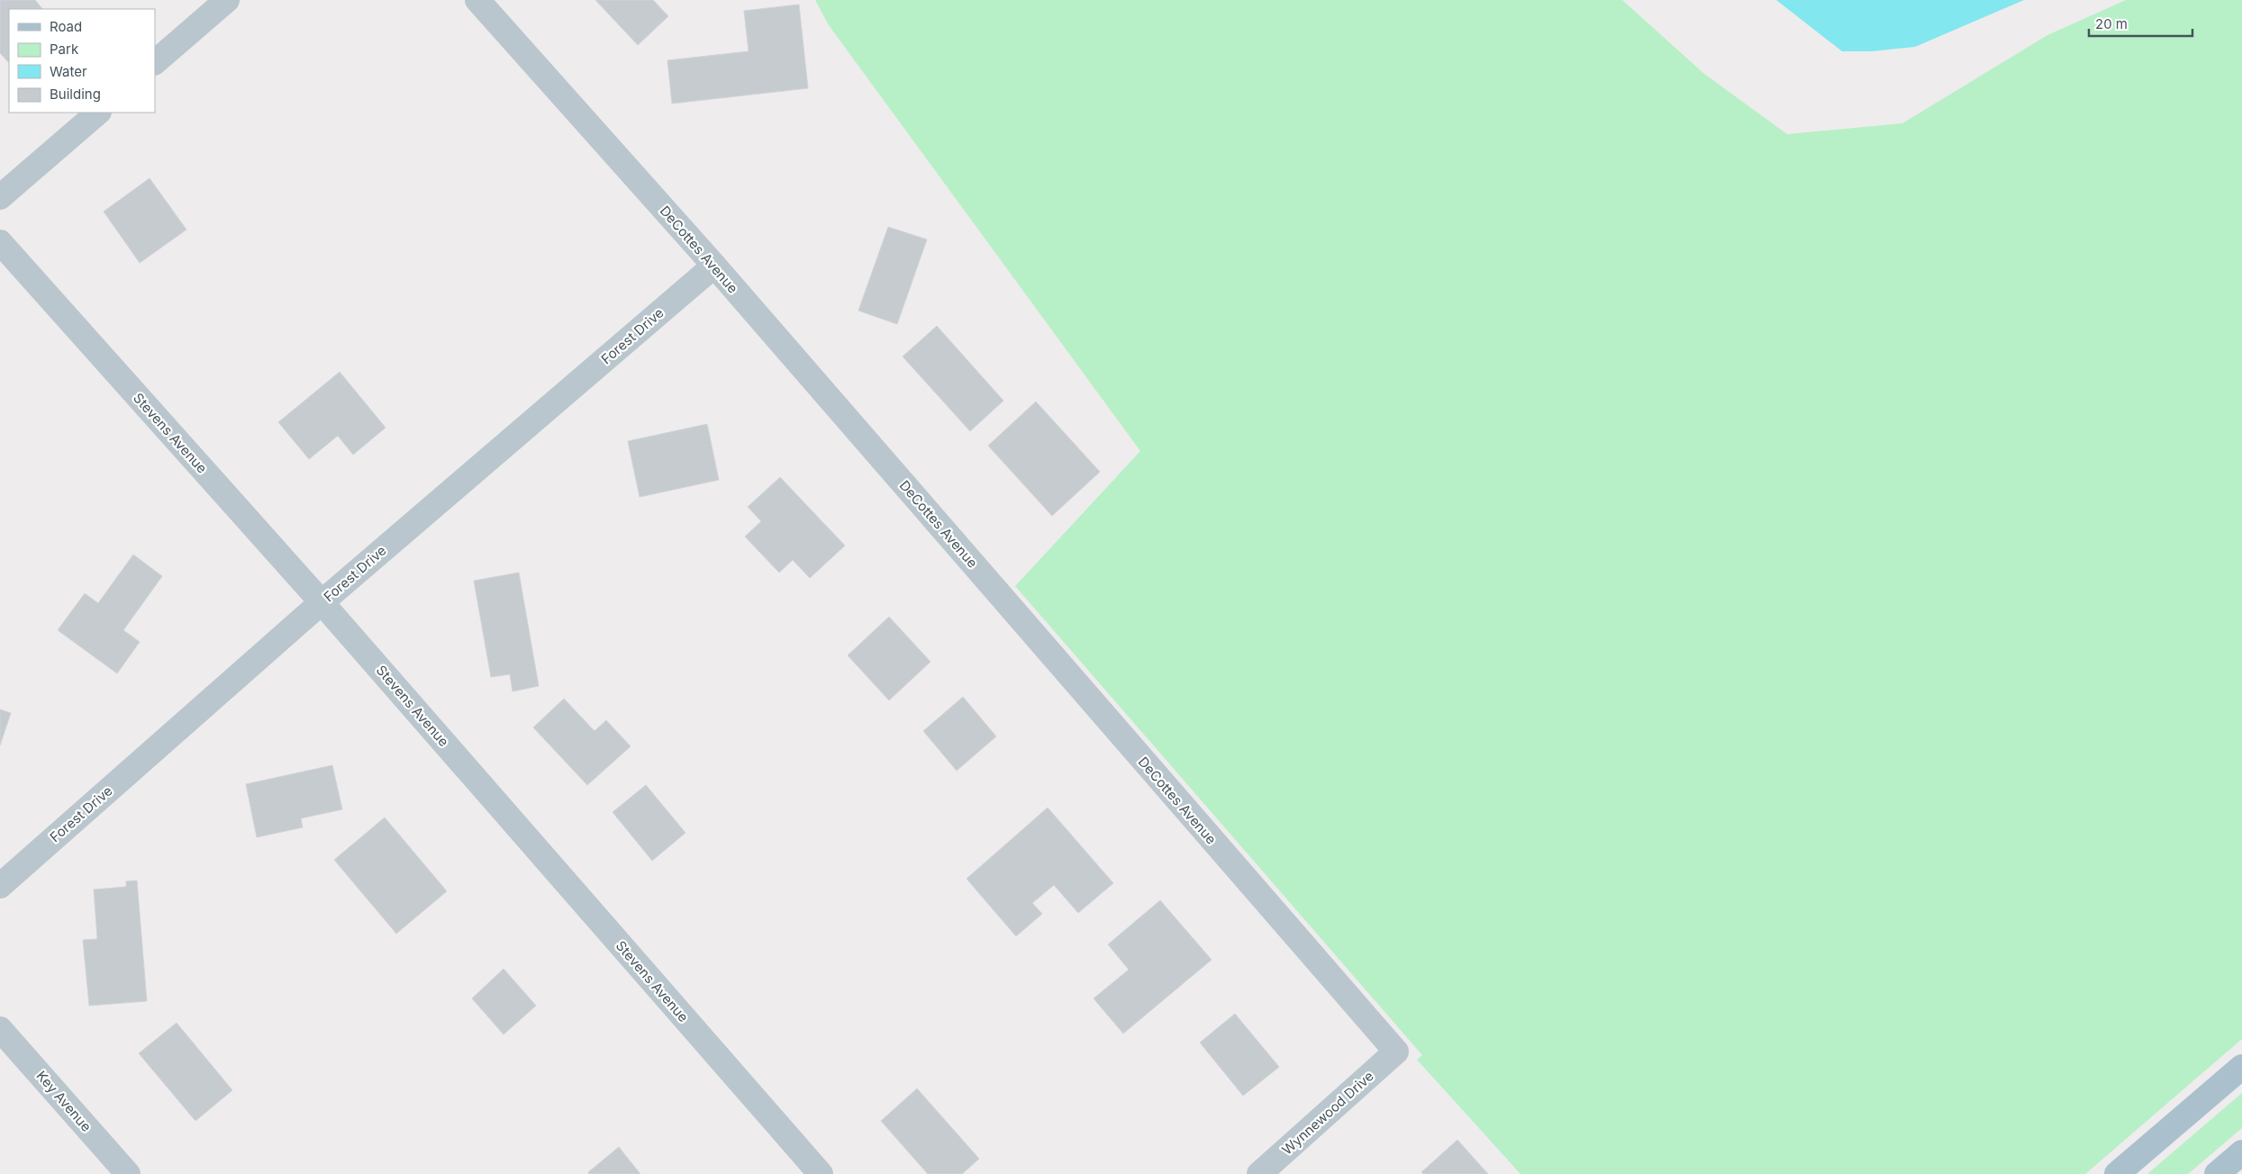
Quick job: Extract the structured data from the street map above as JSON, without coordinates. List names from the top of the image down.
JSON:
{
  "streets": {
    "street": [
      "DeCottes Avenue",
      "Forest Drive",
      "Stevens Avenue",
      "Key Avenue",
      "Wynnewood Drive"
    ]
  },
  "crossings": [
    ["DeCottes Avenue", "Forest Drive"],
    ["DeCottes Avenue", "Wynnewood Drive"],
    ["Forest Drive", "Stevens Avenue"]
  ],
  "legend": [
    "Road",
    "Park",
    "Water",
    "Building"
  ],
  "scale_bar": "20 m"
}
